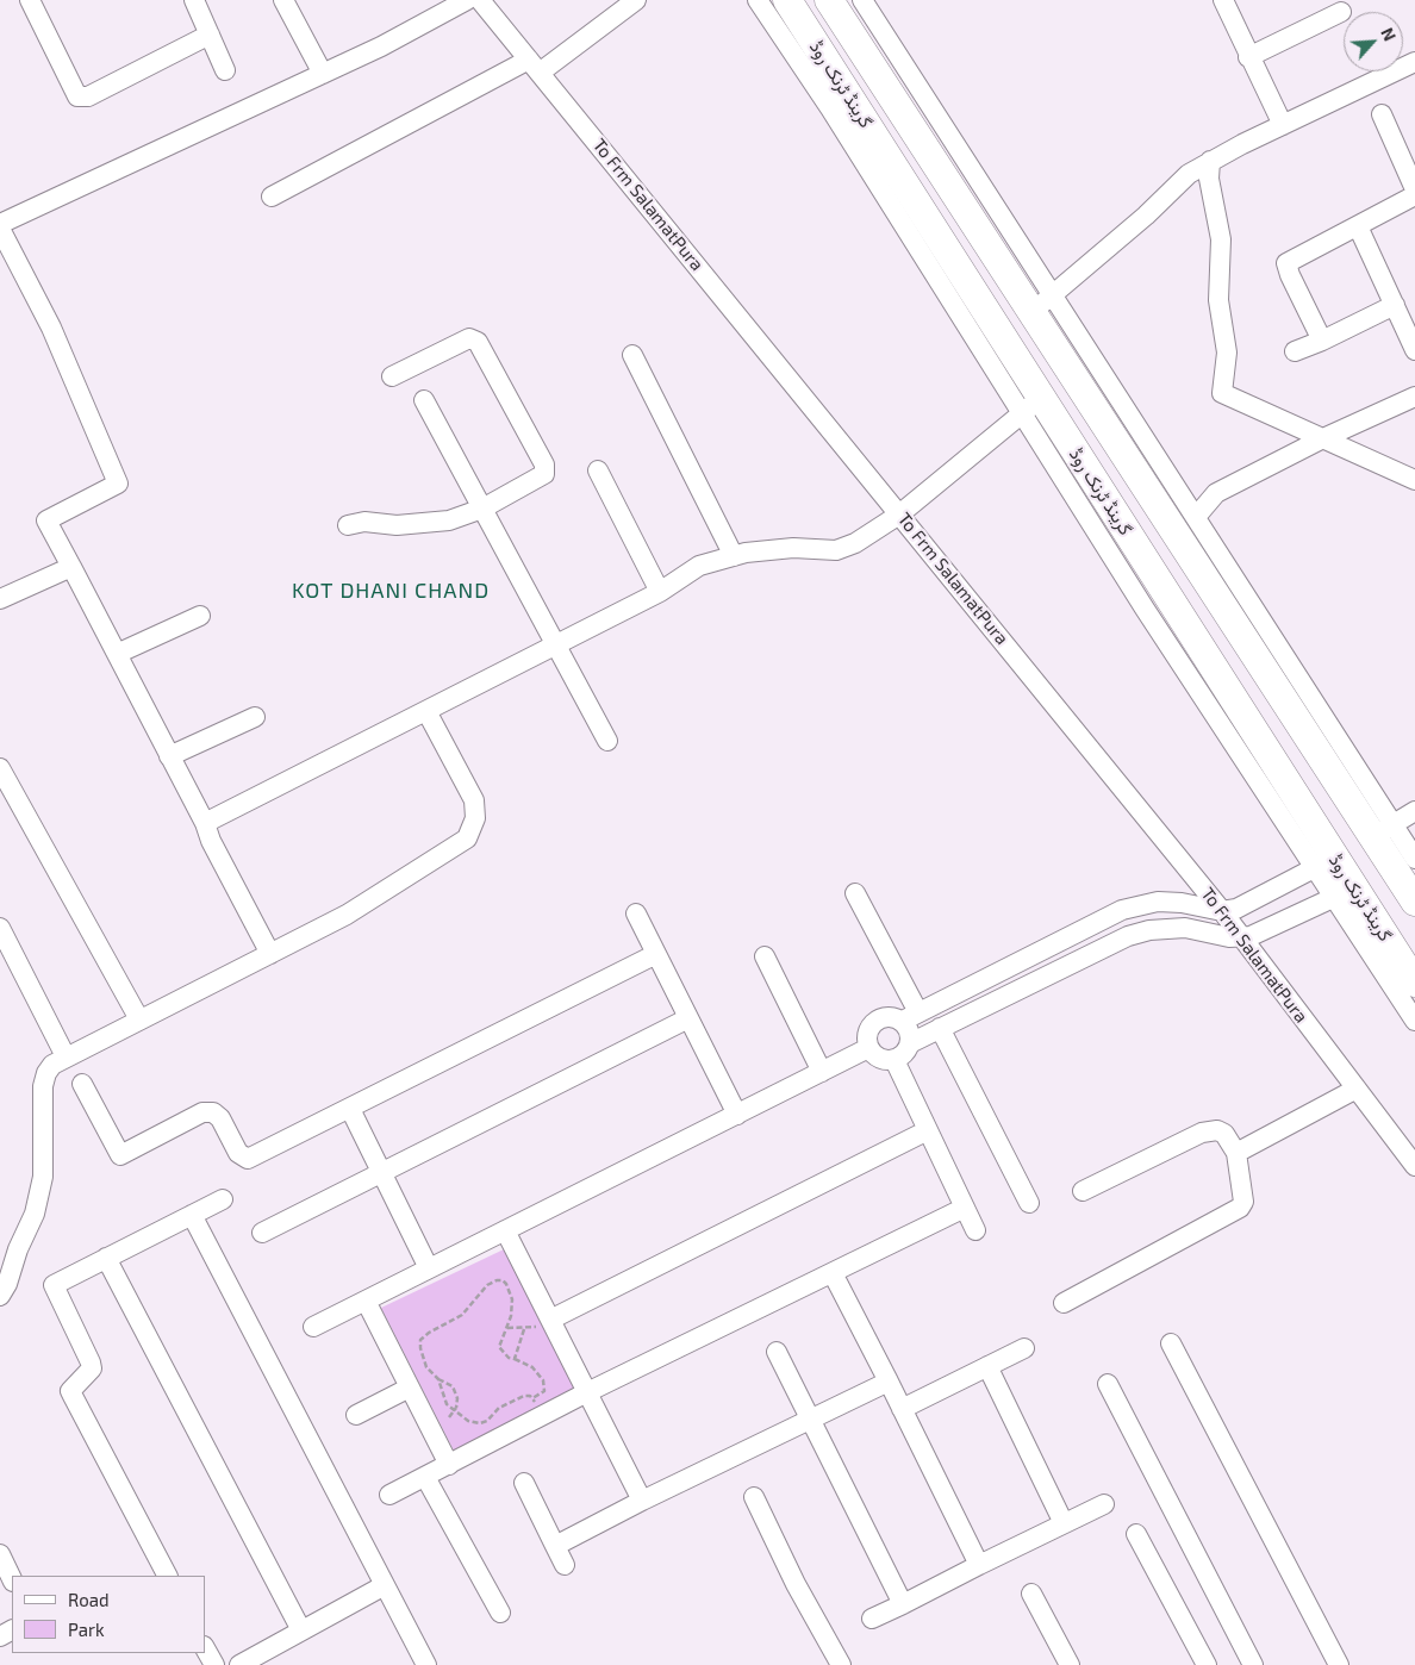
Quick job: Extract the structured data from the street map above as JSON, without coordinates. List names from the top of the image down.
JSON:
{
  "streets": {
    "highway": ["گرینڈ ٹرنک روڈ"],
    "street": ["To Frm SalamatPura"]
  },
  "districts": ["KOT DHANI CHAND"],
  "legend": ["Road", "Park"],
  "north": "top right"
}
